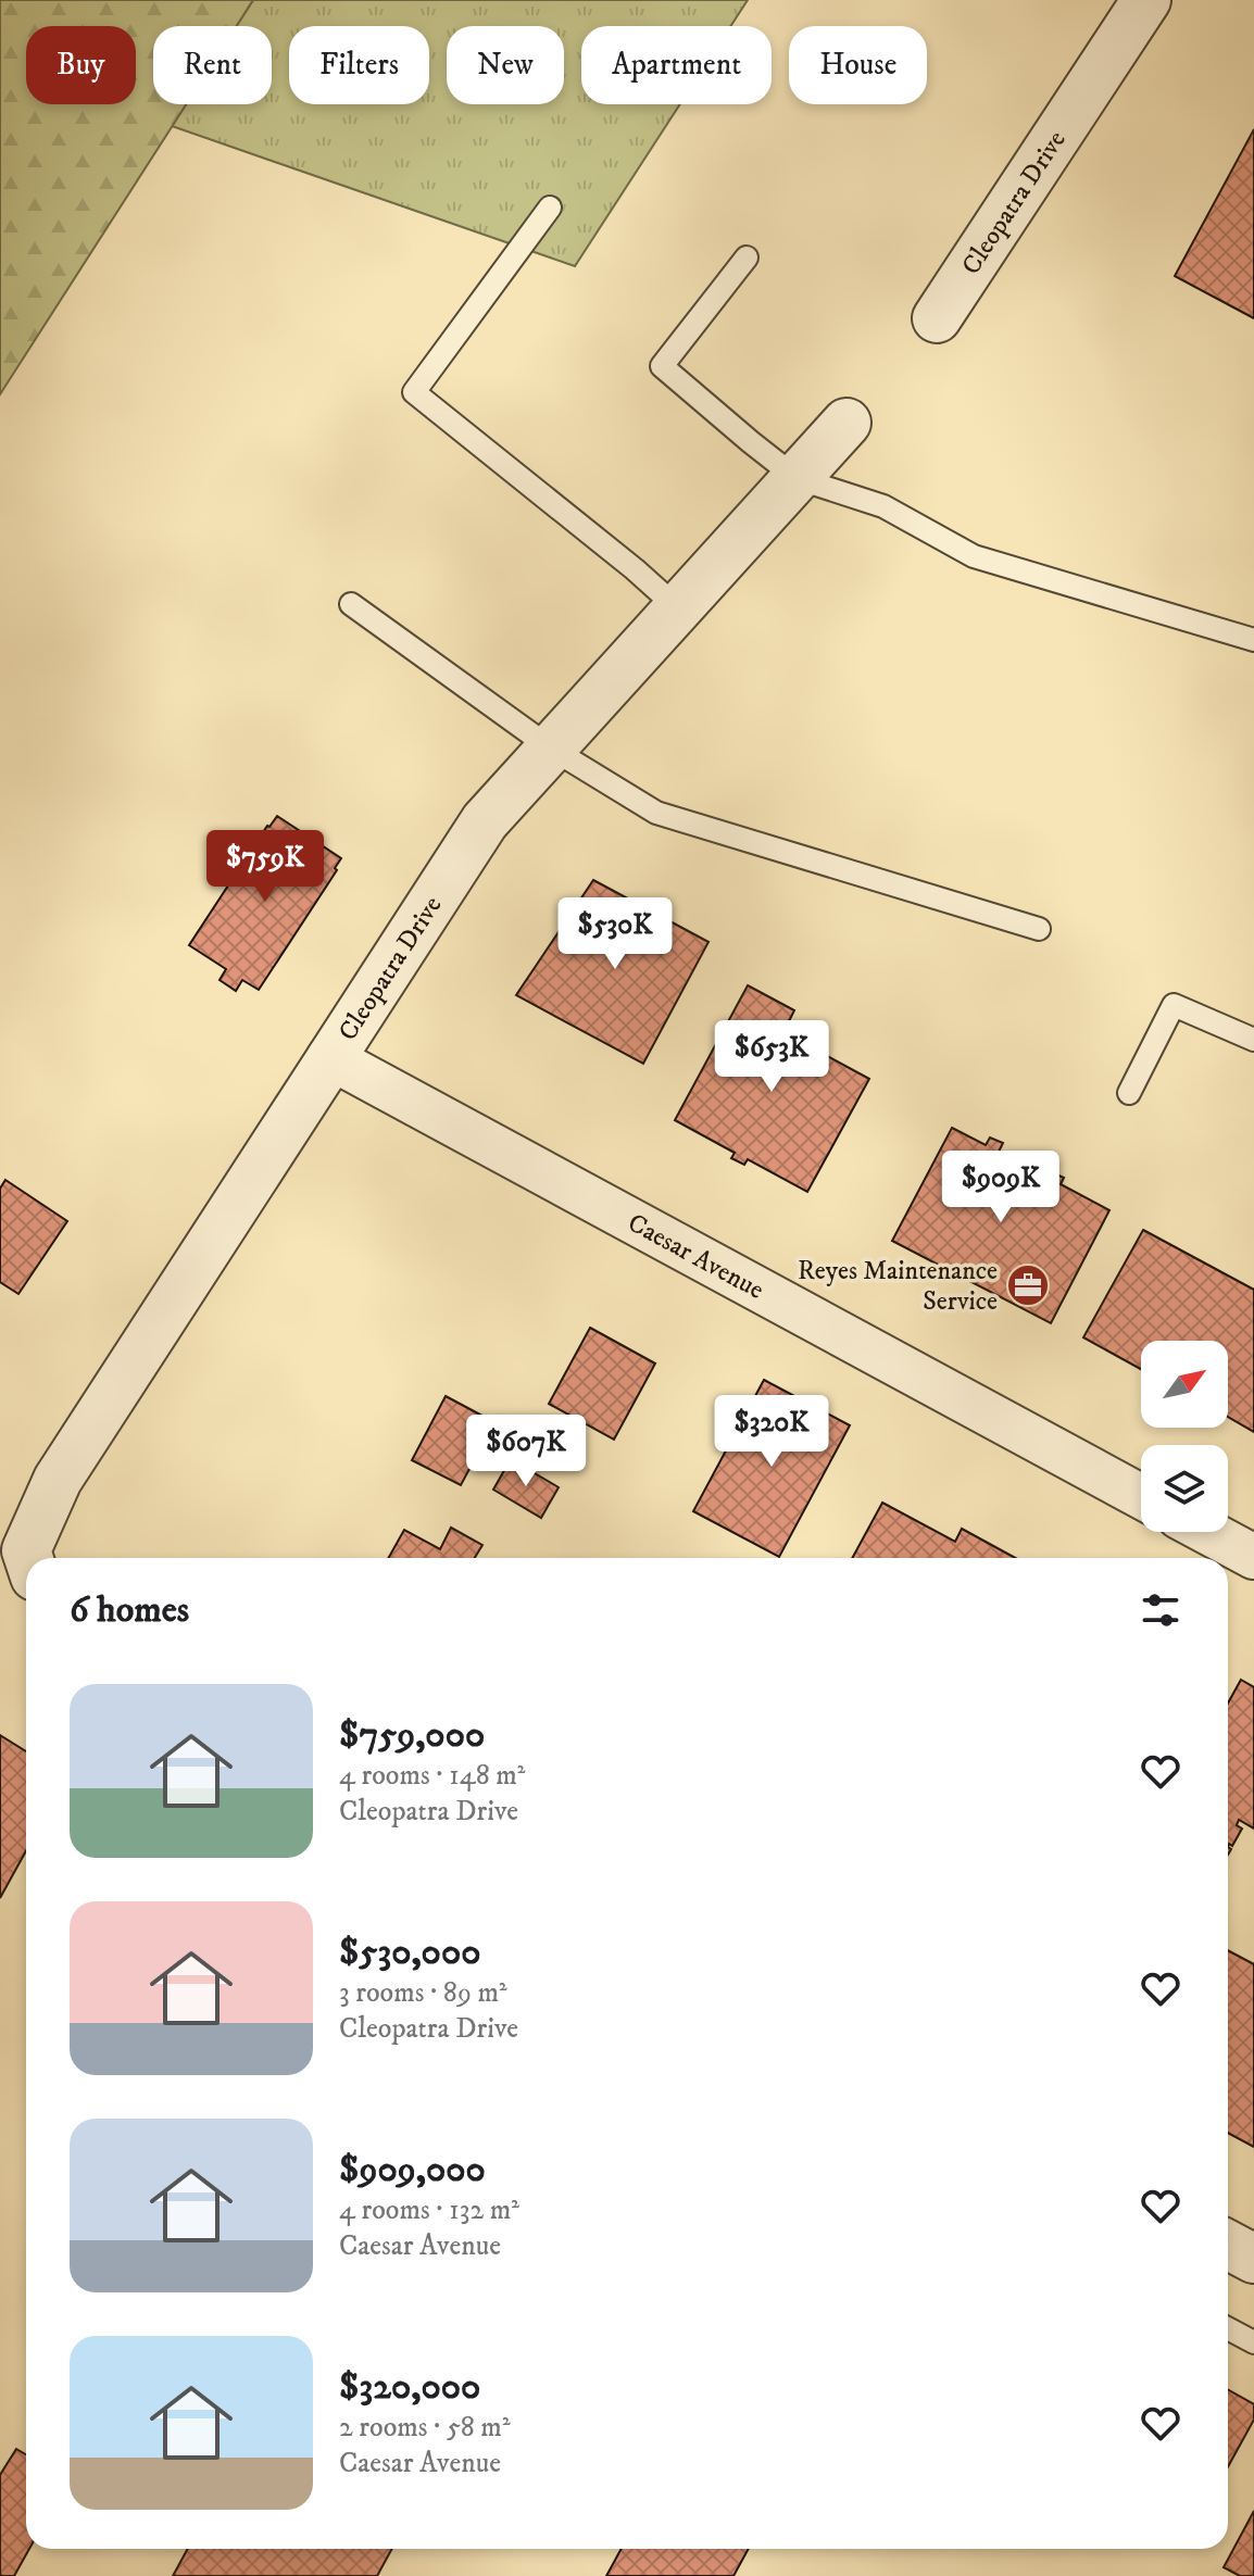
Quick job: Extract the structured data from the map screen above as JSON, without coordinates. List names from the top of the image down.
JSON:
{
  "streets": {
    "street": ["Cleopatra Drive", "Caesar Avenue"]
  },
  "crossings": [
    ["Cleopatra Drive", "Caesar Avenue"]
  ],
  "places": {
    "office": ["Reyes Maintenance Service"]
  },
  "north": "top right",
  "page": {
    "chip": [
      "Buy",
      "Rent",
      "Filters",
      "New",
      "Apartment",
      "House"
    ],
    "price": [
      "$759K",
      "$530K",
      "$653K",
      "$909K",
      "$320K",
      "$607K"
    ],
    "heading": "6 homes",
    "list": [
      {
        "name": "$759,000",
        "note": "4 rooms · 148 m² · Cleopatra Drive"
      },
      {
        "name": "$530,000",
        "note": "3 rooms · 89 m² · Cleopatra Drive"
      },
      {
        "name": "$909,000",
        "note": "4 rooms · 132 m² · Caesar Avenue"
      },
      {
        "name": "$320,000",
        "note": "2 rooms · 58 m² · Caesar Avenue"
      }
    ]
  }
}
